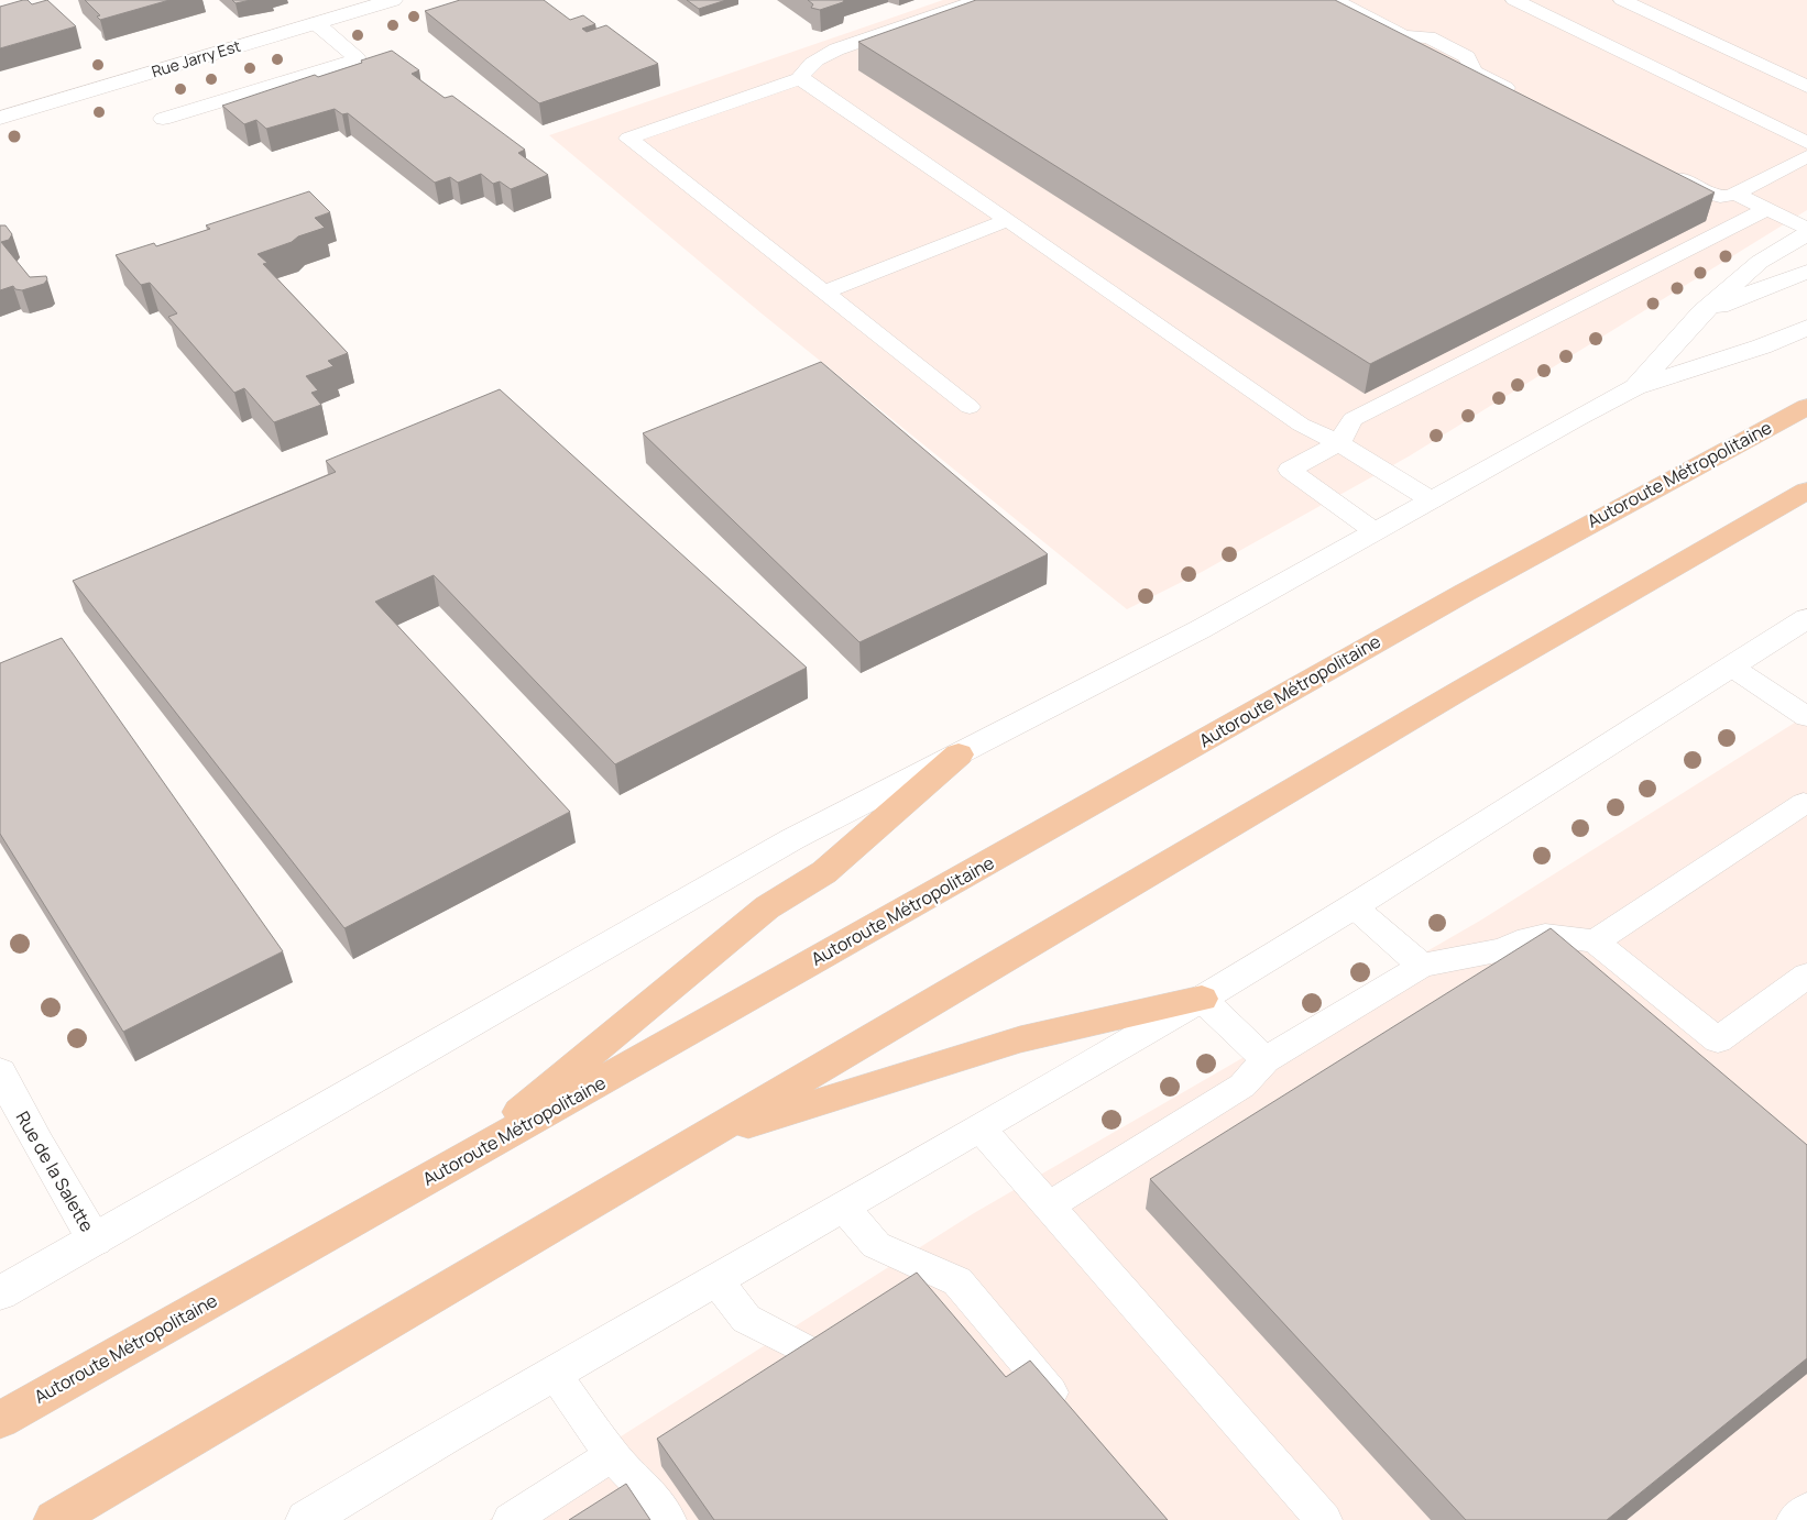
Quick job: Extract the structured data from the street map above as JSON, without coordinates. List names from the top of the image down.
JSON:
{
  "streets": {
    "highway": ["Autoroute Métropolitaine"],
    "main road": ["Rue Jarry Est", "Rue de la Salette"]
  }
}
